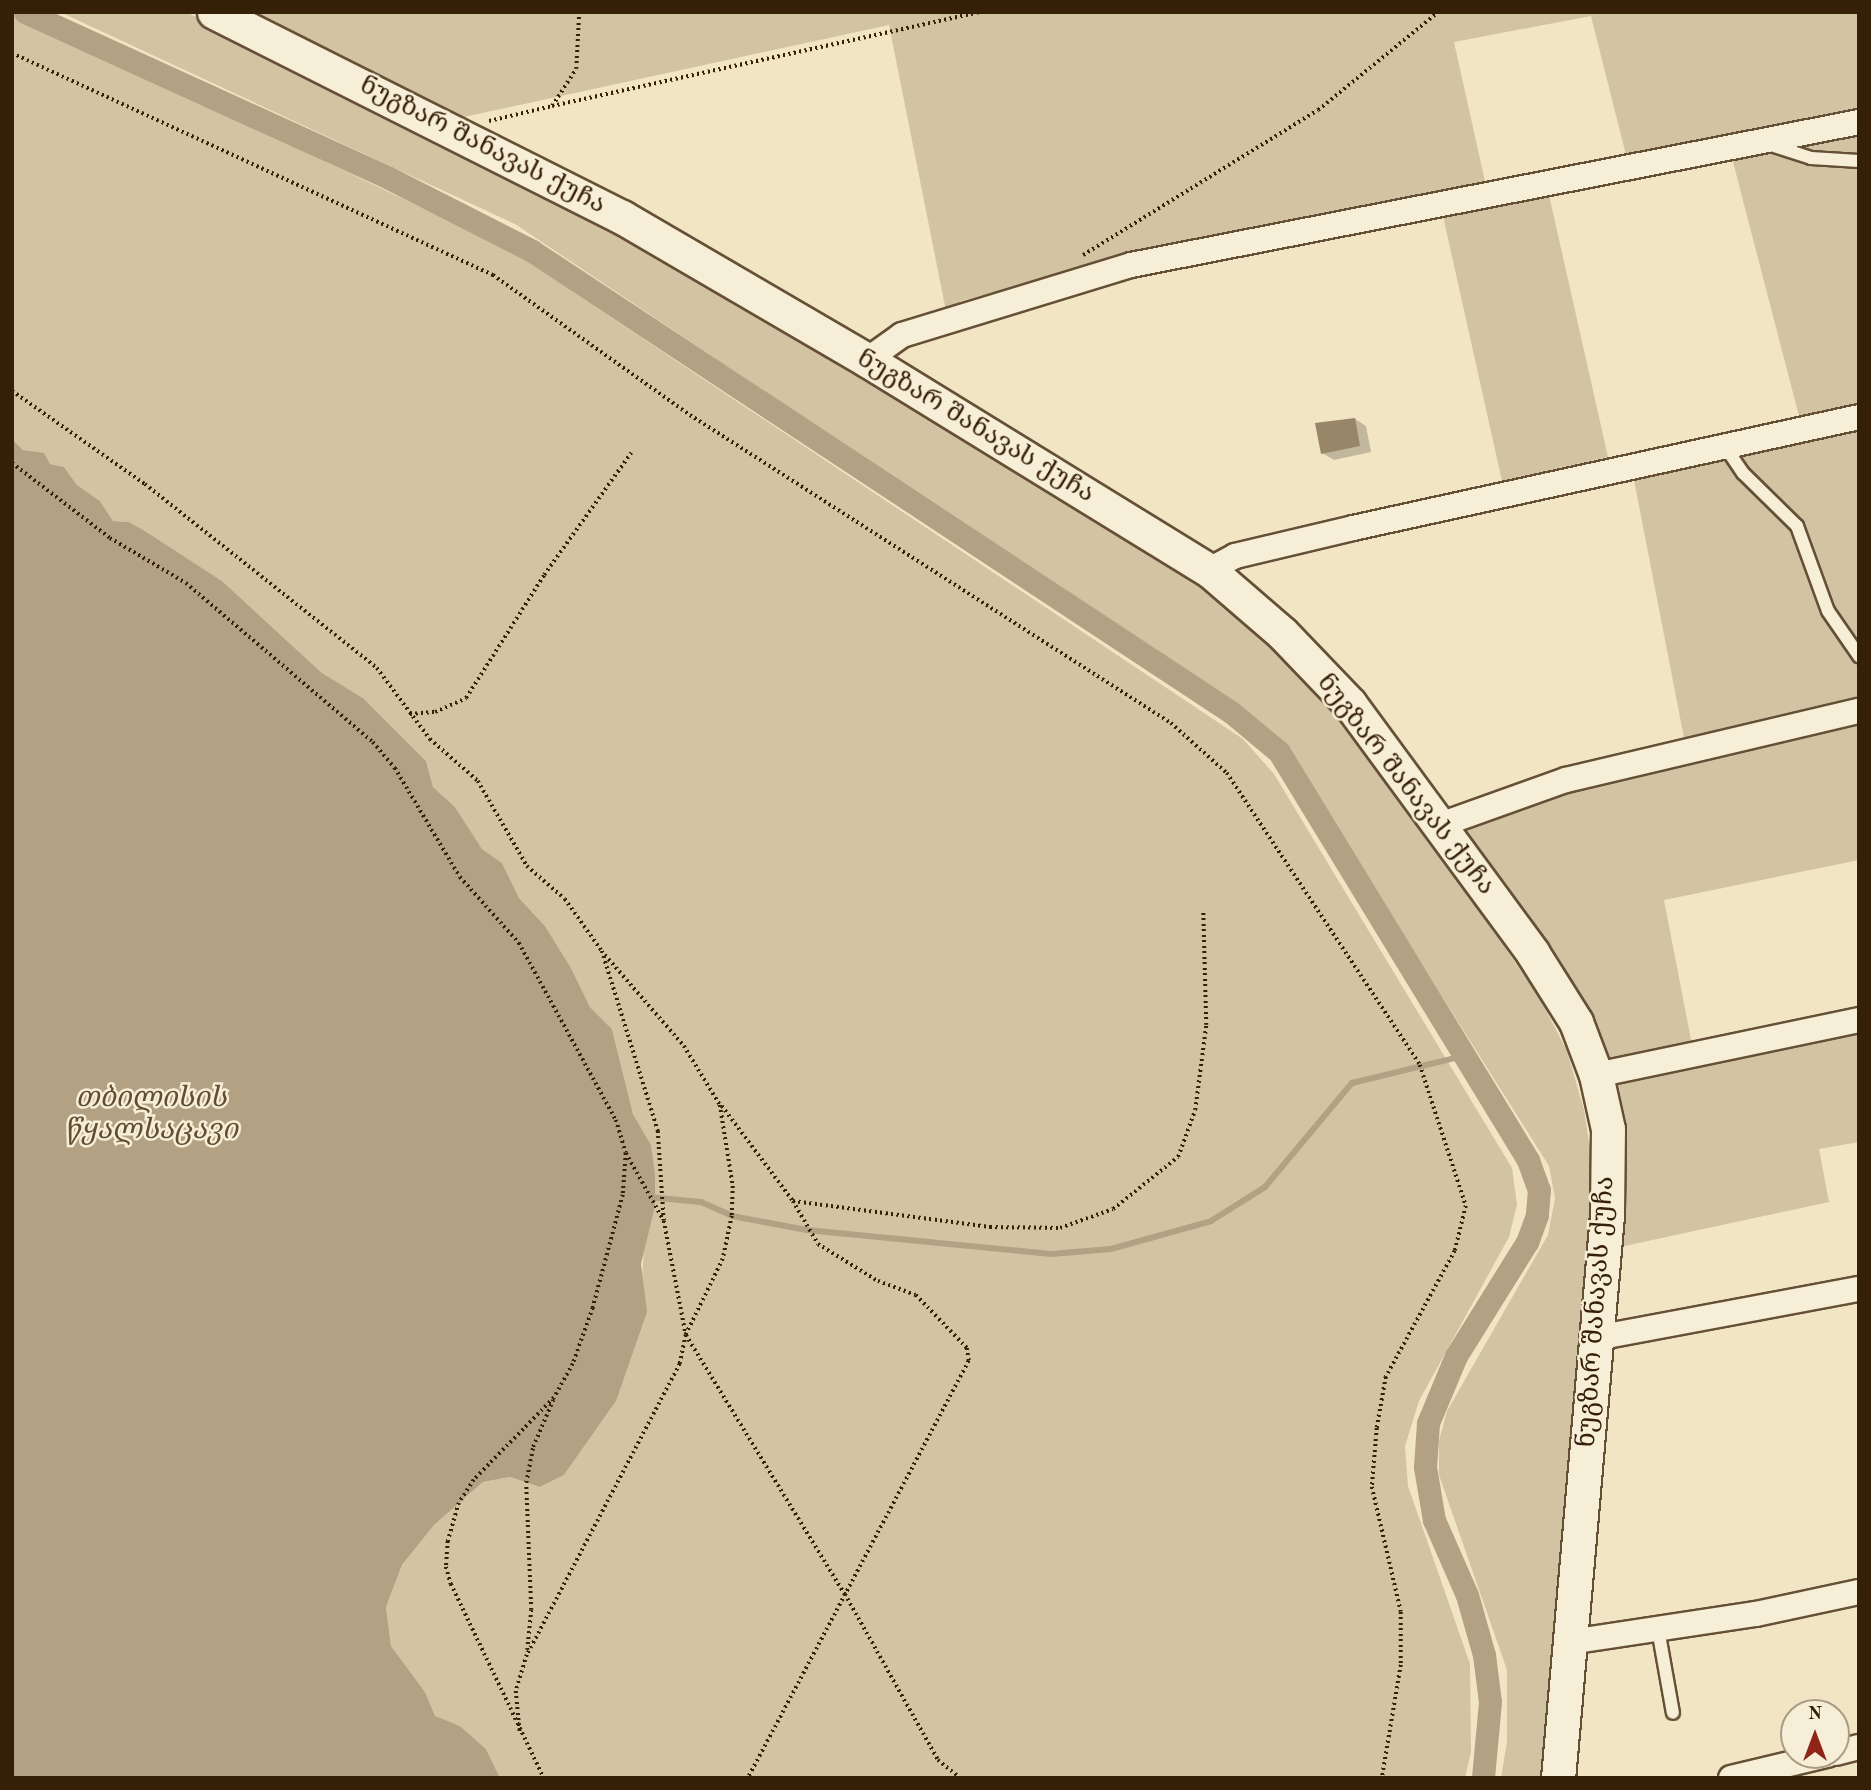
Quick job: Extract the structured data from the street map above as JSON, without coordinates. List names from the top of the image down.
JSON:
{
  "streets": {
    "main road": ["ნუგზარ შანავას ქუჩა"]
  },
  "water": ["თბილისის წყალსაცავი"],
  "north": "top"
}
